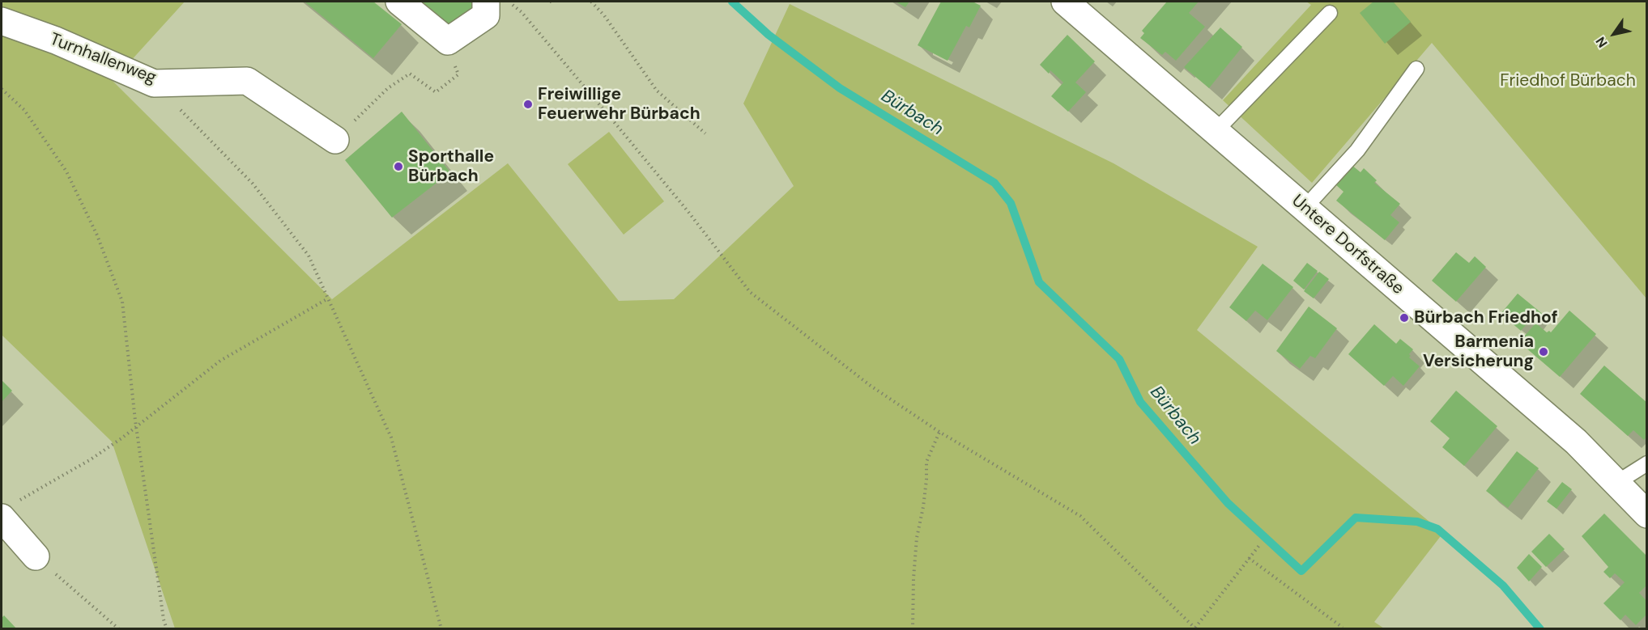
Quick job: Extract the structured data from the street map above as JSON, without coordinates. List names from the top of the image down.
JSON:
{
  "streets": {
    "street": ["Turnhallenweg", "Untere Dorfstraße"]
  },
  "water": ["Bürbach"],
  "parks": ["Friedhof Bürbach"],
  "places": [
    "Freiwillige Feuerwehr Bürbach",
    "Sporthalle Bürbach",
    "Bürbach Friedhof",
    "Barmenia Versicherung"
  ],
  "north": "bottom left"
}
